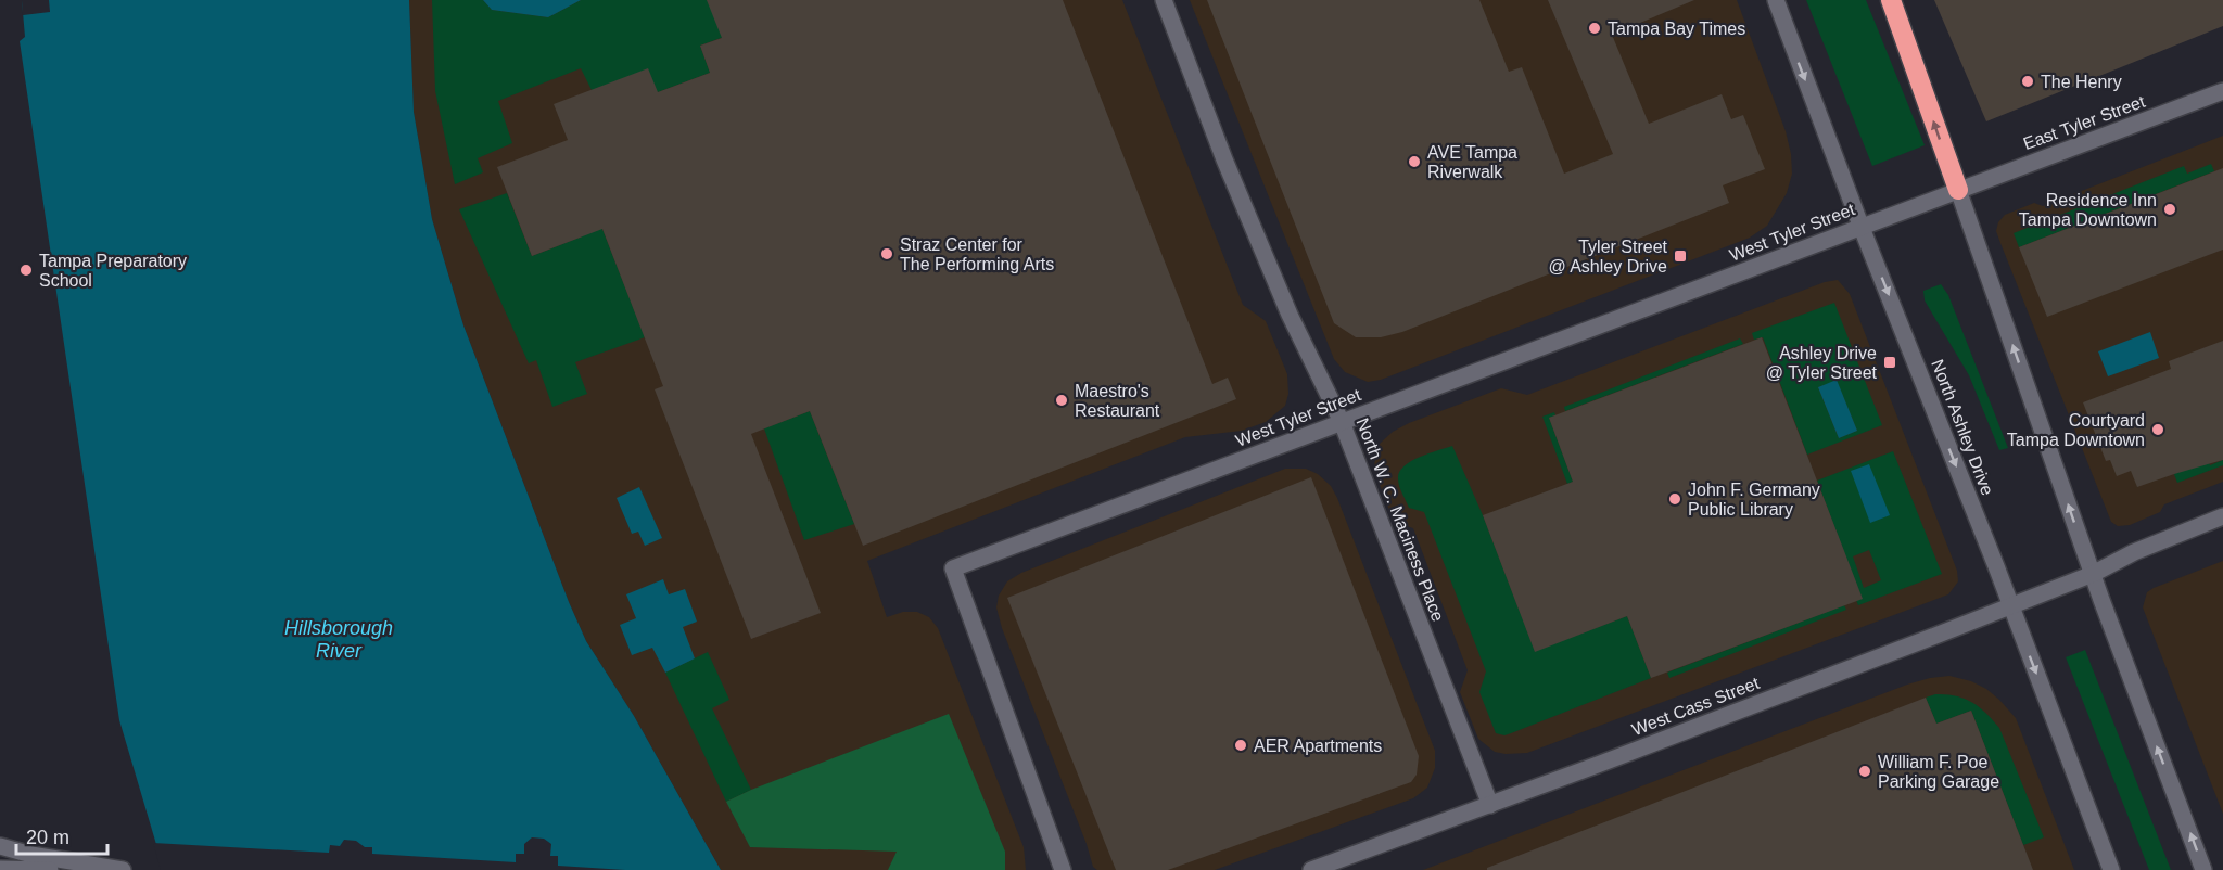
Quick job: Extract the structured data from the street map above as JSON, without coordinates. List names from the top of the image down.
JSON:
{
  "streets": {
    "street": [
      "East Tyler Street",
      "West Tyler Street",
      "North Ashley Drive",
      "North W. C. Maciness Place",
      "West Cass Street"
    ]
  },
  "crossings": [
    ["East Tyler Street", "West Tyler Street"],
    ["West Tyler Street", "North Ashley Drive"],
    ["West Tyler Street", "North W. C. Maciness Place"],
    ["North Ashley Drive", "West Cass Street"],
    ["North W. C. Maciness Place", "West Cass Street"]
  ],
  "water": ["Hillsborough River"],
  "places": {
    "other": [
      "Tampa Bay Times",
      "The Henry",
      "AVE Tampa Riverwalk",
      "Residence Inn Tampa Downtown",
      "Straz Center for The Performing Arts",
      "Tampa Preparatory School",
      "Maestro's Restaurant",
      "Courtyard Tampa Downtown",
      "John F. Germany Public Library",
      "AER Apartments",
      "William F. Poe Parking Garage"
    ],
    "transit": ["Tyler Street @ Ashley Drive", "Ashley Drive @ Tyler Street"]
  },
  "scale_bar": "20 m"
}
